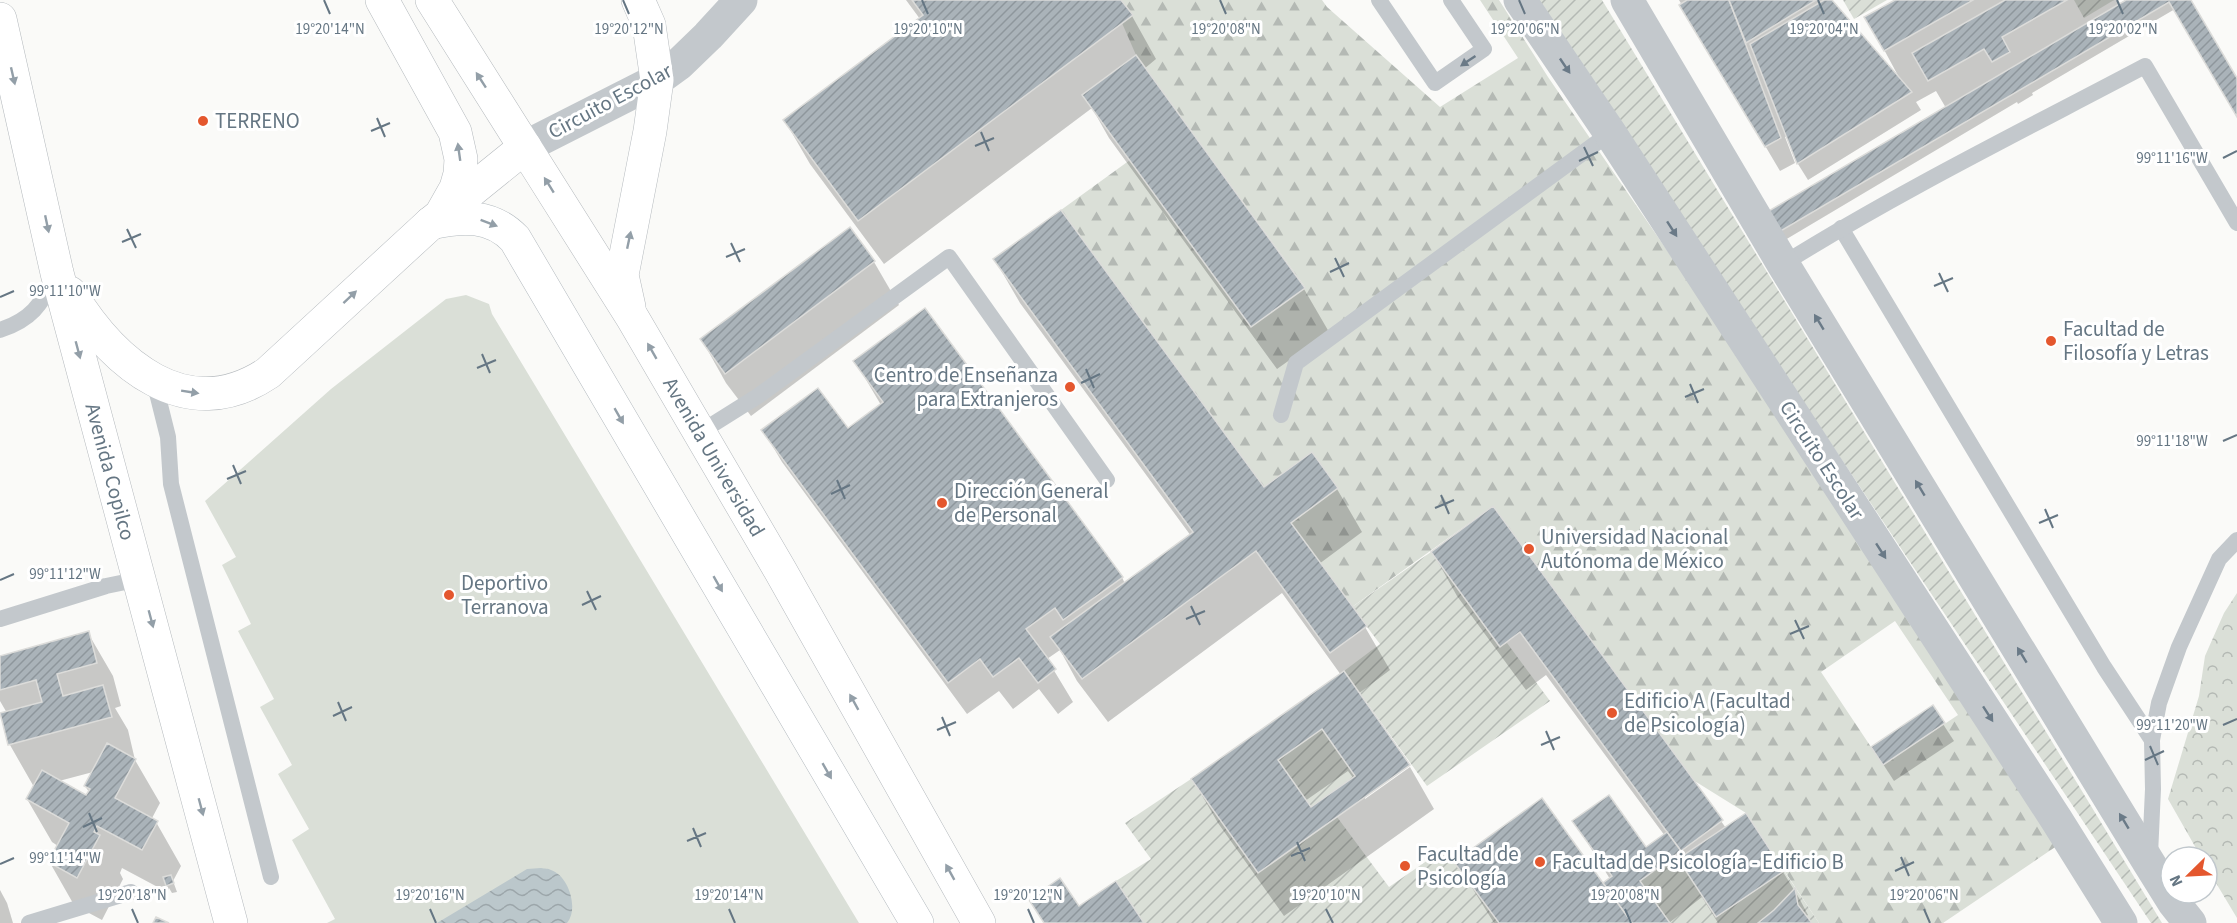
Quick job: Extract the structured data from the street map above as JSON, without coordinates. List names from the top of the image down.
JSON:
{
  "streets": {
    "main road": ["Avenida Universidad", "Avenida Copilco"],
    "street": ["Circuito Escolar"]
  },
  "crossings": [
    ["Circuito Escolar", "Avenida Universidad"]
  ],
  "one_way": ["Avenida Copilco"],
  "places": [
    "TERRENO",
    "Facultad de Filosofía y Letras",
    "Centro de Enseñanza para Extranjeros",
    "Dirección General de Personal",
    "Universidad Nacional Autónoma de México",
    "Deportivo Terranova",
    "Edificio A (Facultad de Psicología)",
    "Facultad de Psicología - Edificio B",
    "Facultad de Psicología"
  ],
  "north": "bottom left",
  "coordinates": [
    "19°20'14\"N",
    "19°20'12\"N",
    "19°20'10\"N",
    "19°20'08\"N",
    "19°20'06\"N",
    "19°20'04\"N",
    "19°20'02\"N",
    "99°11'16\"W",
    "99°11'10\"W",
    "99°11'18\"W",
    "99°11'12\"W",
    "99°11'20\"W",
    "99°11'14\"W",
    "19°20'18\"N",
    "19°20'16\"N"
  ]
}
